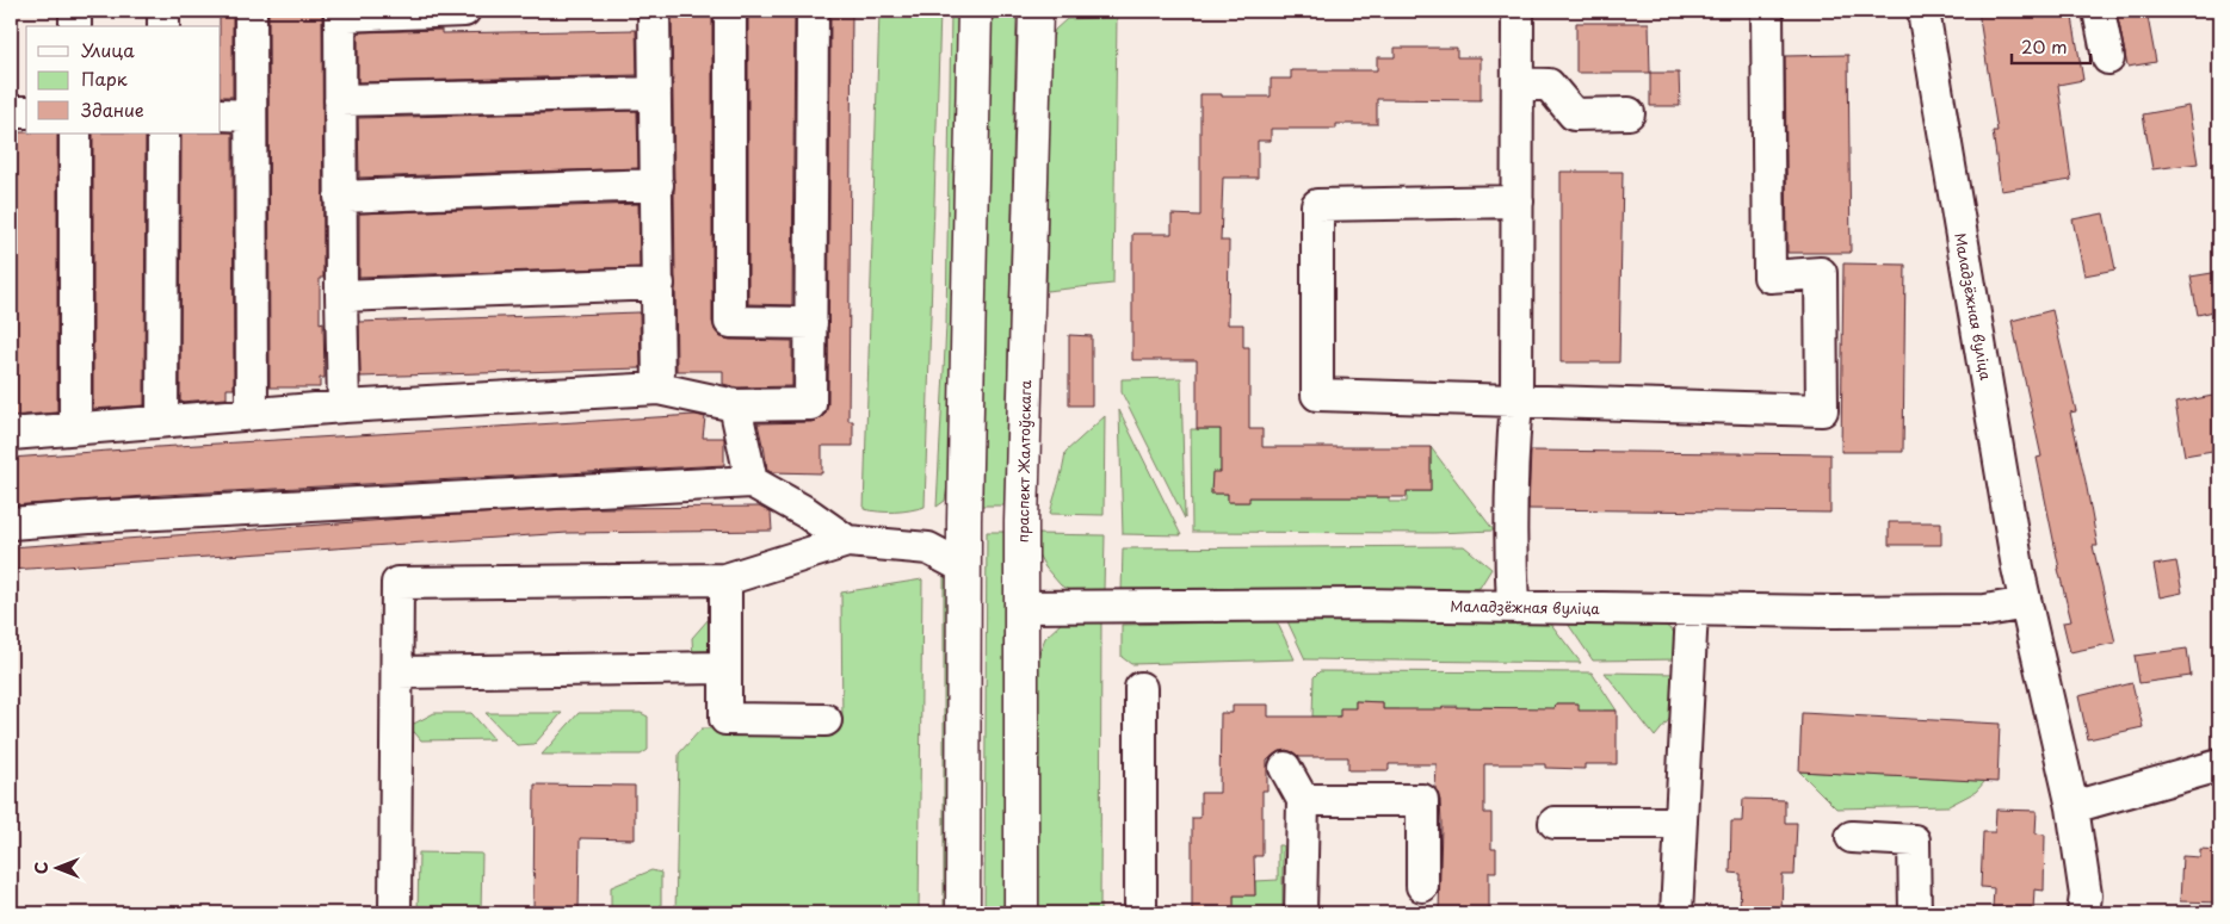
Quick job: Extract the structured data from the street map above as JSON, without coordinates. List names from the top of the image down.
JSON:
{
  "streets": {
    "main road": ["праспект Жалтоўскага"],
    "street": ["Маладзёжная вуліца"]
  },
  "crossings": [
    ["Маладзёжная вуліца", "праспект Жалтоўскага"]
  ],
  "legend": ["Улица", "Парк", "Здание"],
  "scale_bar": "20 m",
  "north": "left"
}
